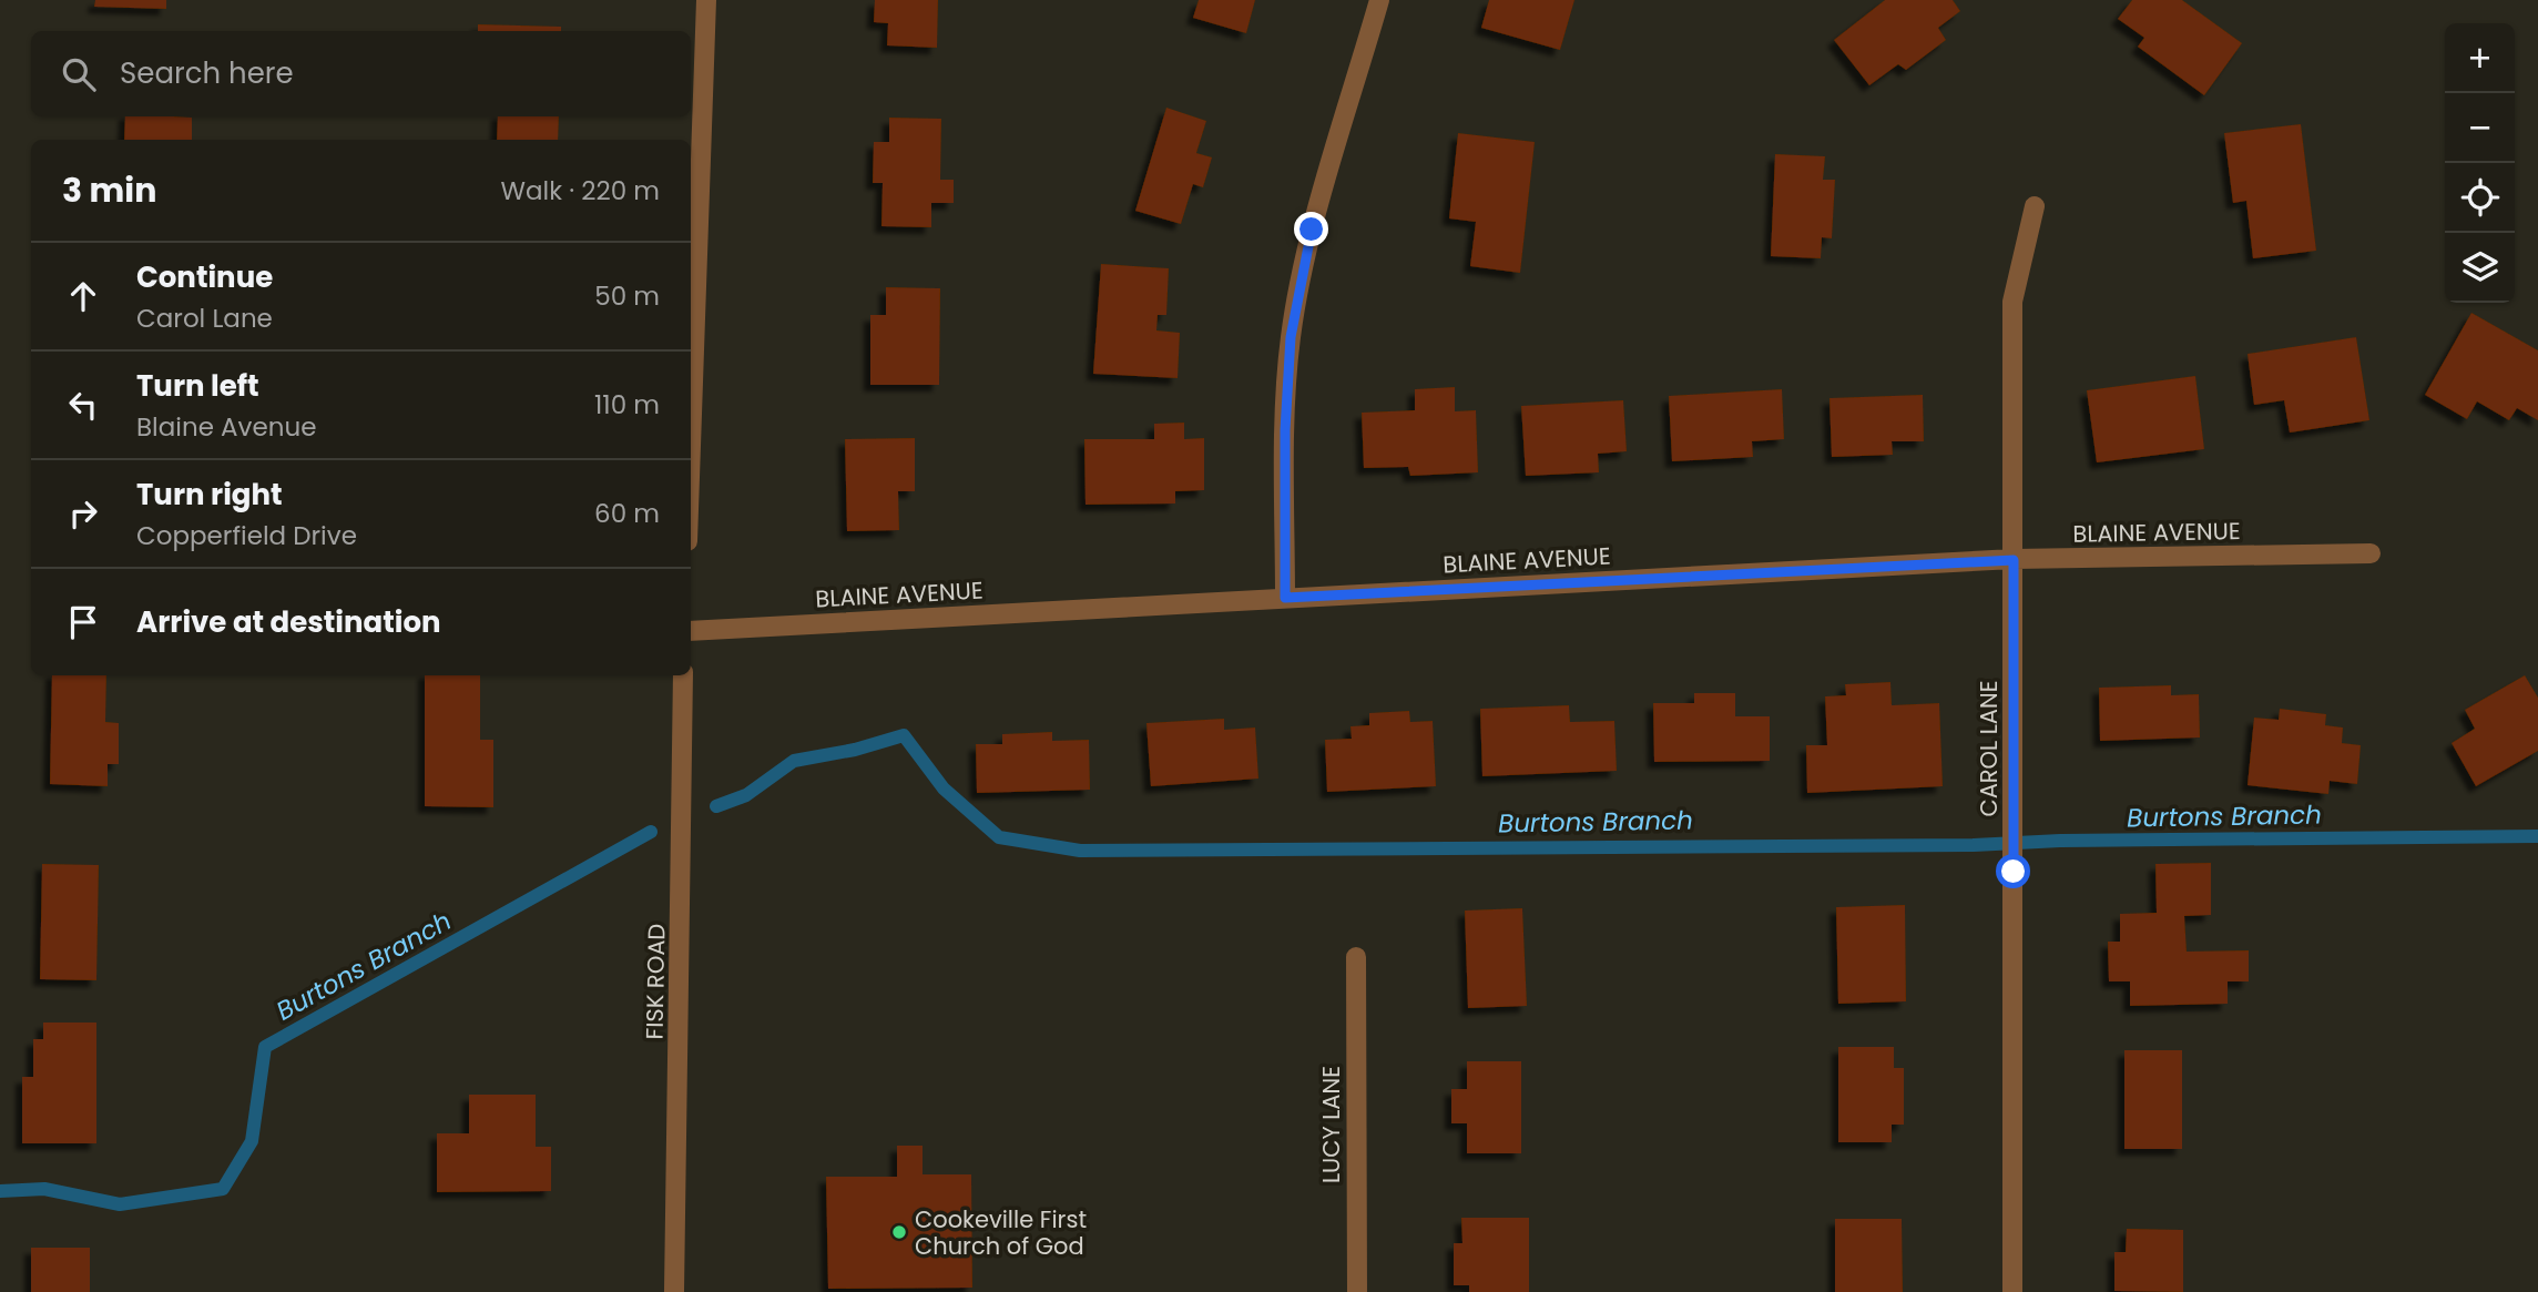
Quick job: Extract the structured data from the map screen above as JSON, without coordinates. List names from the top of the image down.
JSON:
{
  "streets": {
    "street": [
      "BLAINE AVENUE",
      "CAROL LANE",
      "FISK ROAD",
      "LUCY LANE"
    ]
  },
  "crossings": [
    ["BLAINE AVENUE", "CAROL LANE"]
  ],
  "water": ["Burtons Branch"],
  "places": ["Cookeville First Church of God"],
  "page": {
    "map_buttons": ["+", "−"],
    "search": "Search here",
    "heading": ["3 min", "Walk · 220 m"],
    "list": [
      ["Continue", "Carol Lane", "50 m"],
      ["Turn left", "Blaine Avenue", "110 m"],
      ["Turn right", "Copperfield Drive", "60 m"],
      "Arrive at destination"
    ]
  }
}
